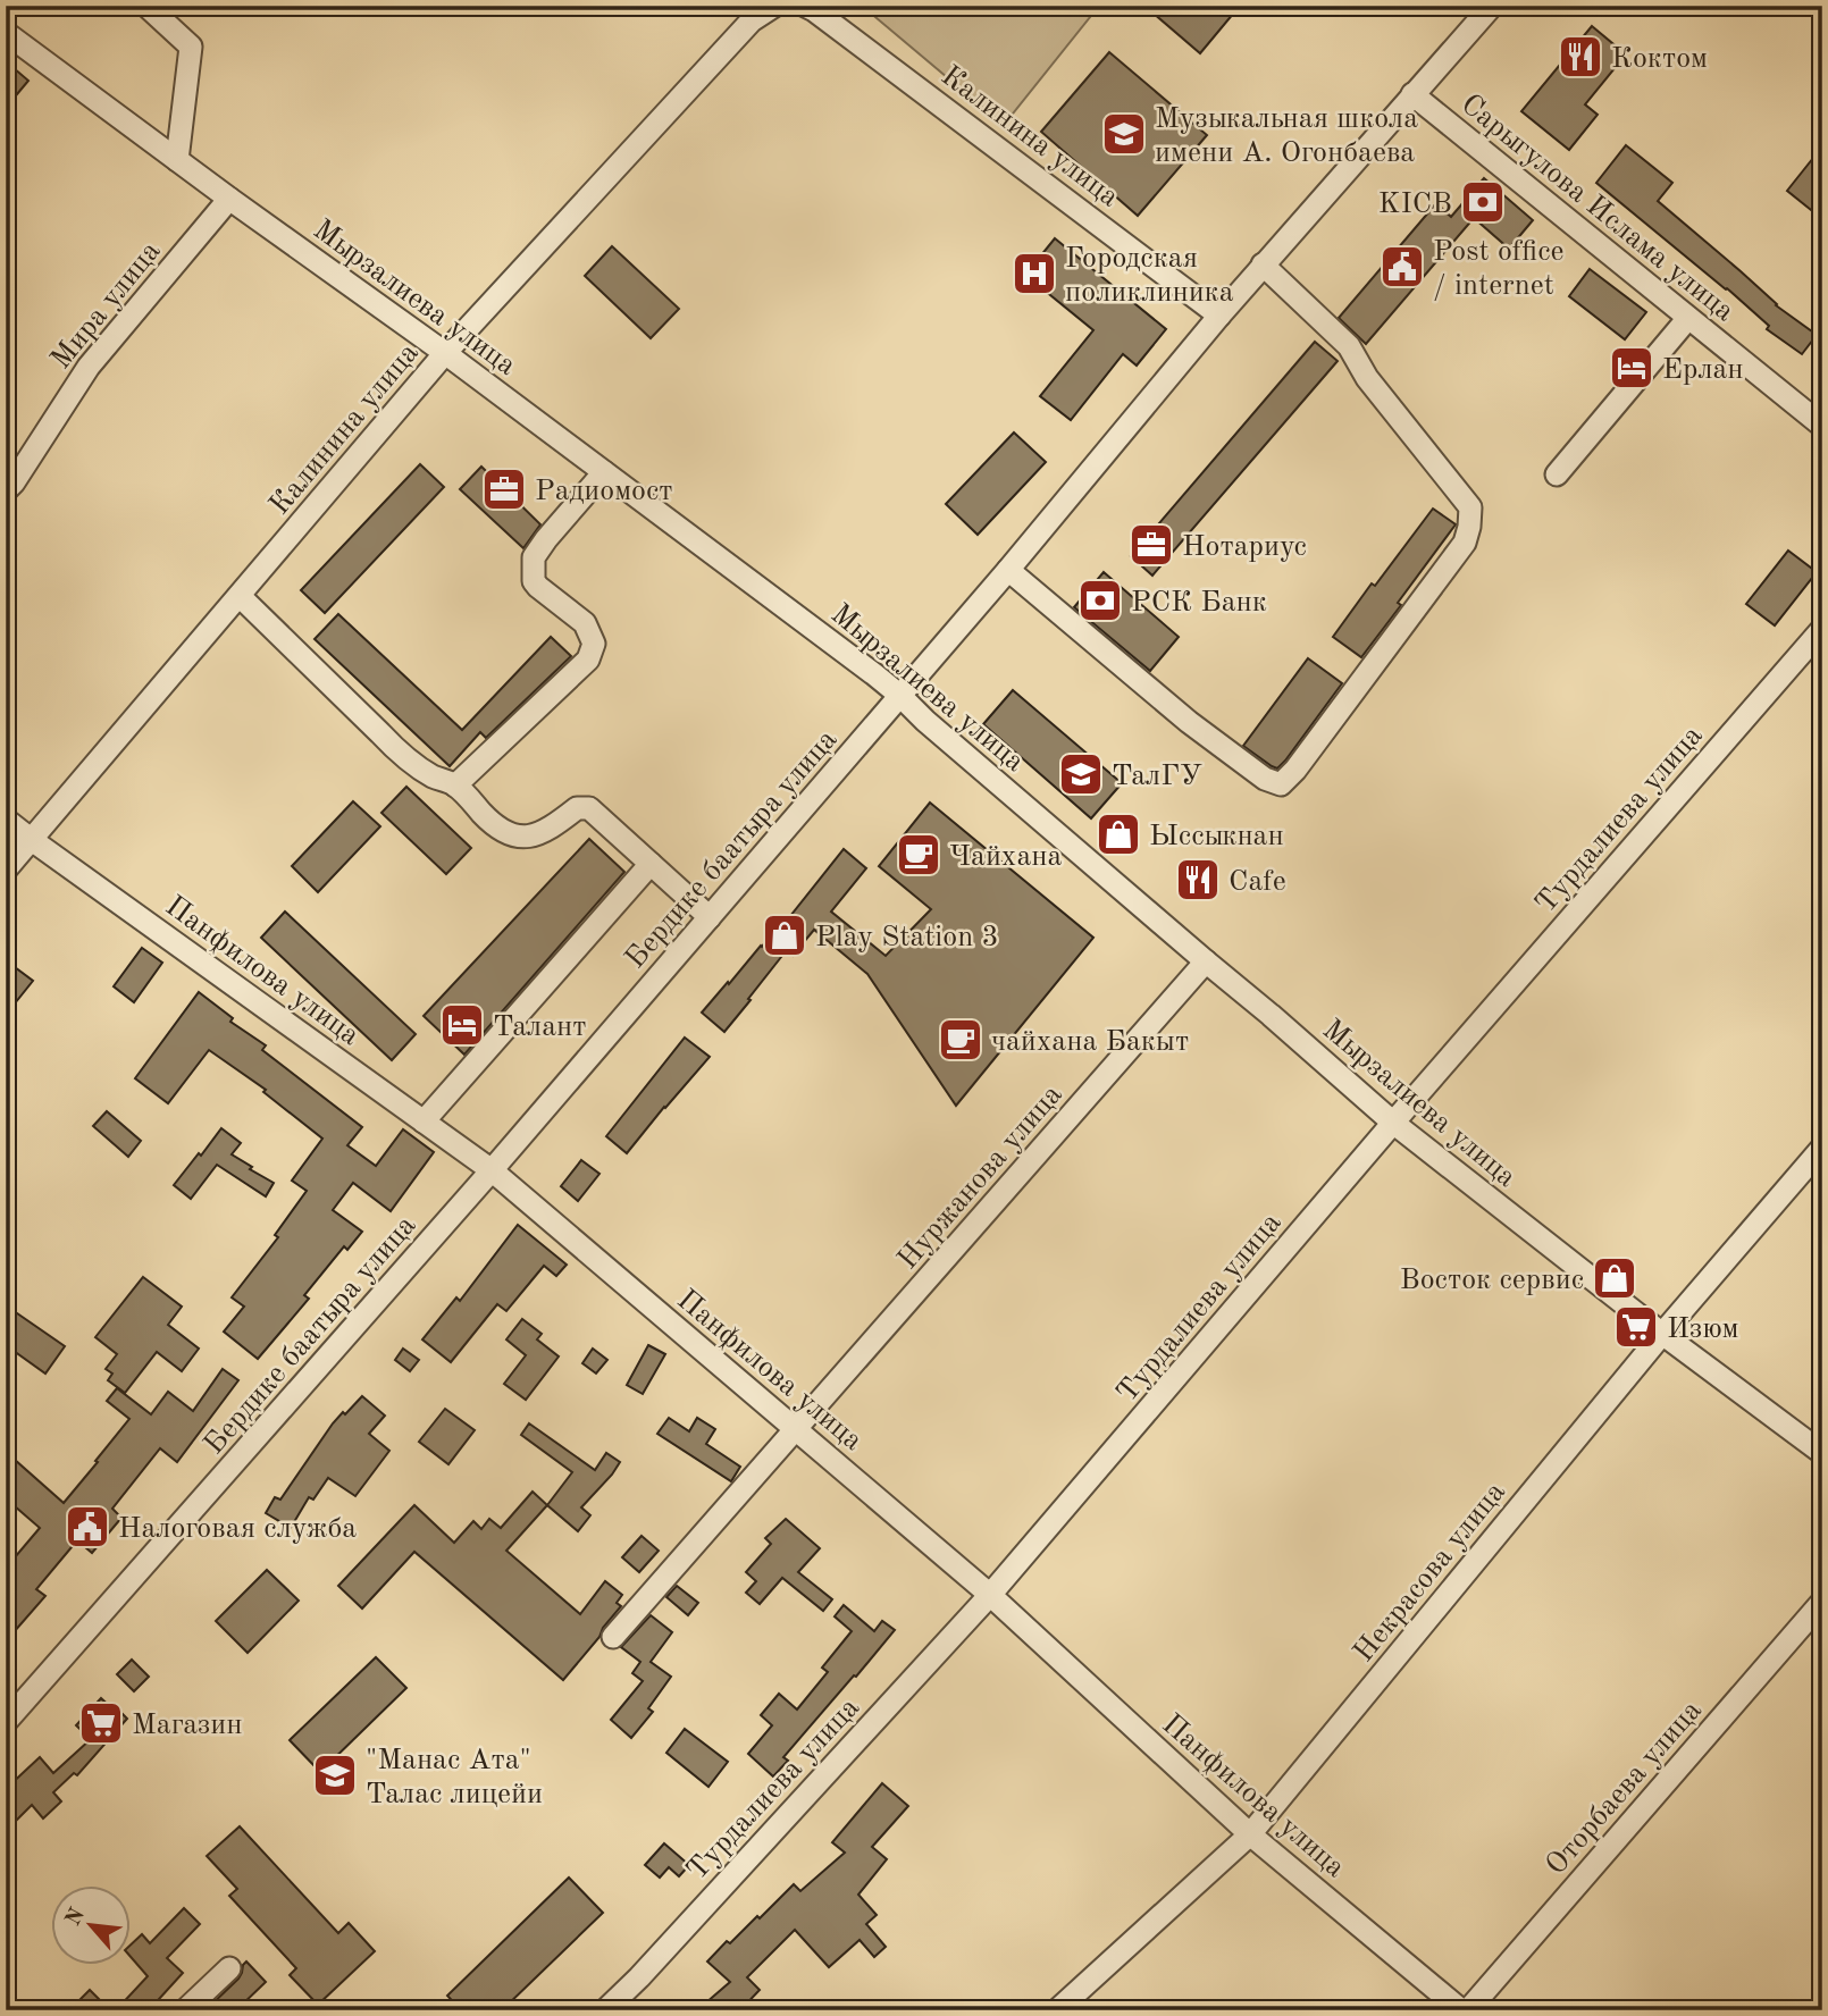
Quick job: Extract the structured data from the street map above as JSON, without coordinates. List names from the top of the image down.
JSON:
{
  "streets": {
    "street": [
      "Калинина улица",
      "Сарыгулова Ислама улица",
      "Мырзалиева улица",
      "Мира улица",
      "Турдалиева улица",
      "Бердике баатыра улица",
      "Панфилова улица",
      "Нуржанова улица",
      "Некрасова улица",
      "Оторбаева улица"
    ]
  },
  "crossings": [
    ["Калинина улица", "Мырзалиева улица"],
    ["Калинина улица", "Бердике баатыра улица"],
    ["Калинина улица", "Панфилова улица"],
    ["Сарыгулова Ислама улица", "Бердике баатыра улица"],
    ["Мырзалиева улица", "Мира улица"],
    ["Мырзалиева улица", "Турдалиева улица"],
    ["Мырзалиева улица", "Бердике баатыра улица"],
    ["Мырзалиева улица", "Нуржанова улица"],
    ["Мырзалиева улица", "Некрасова улица"],
    ["Турдалиева улица", "Панфилова улица"],
    ["Бердике баатыра улица", "Панфилова улица"],
    ["Панфилова улица", "Нуржанова улица"],
    ["Панфилова улица", "Некрасова улица"]
  ],
  "places": {
    "restaurant": ["Коктом", "Cafe"],
    "school or university": ["Музыкальная школа имени А. Огонбаева", "ТалГУ", "\"Манас Ата\" Талас лицейи"],
    "bank": ["KICB", "РСК Банк"],
    "public building": ["Post office / internet", "Налоговая служба"],
    "hospital": ["Городская поликлиника"],
    "hotel": ["Ерлан", "Талант"],
    "office": ["Радиомост", "Нотариус"],
    "shop": ["Ыссыкнан", "Play Station 3", "Восток сервис"],
    "cafe": ["Чайхана", "чайхана Бакыт"],
    "supermarket": ["Изюм", "Магазин"]
  },
  "north": "top left"
}
